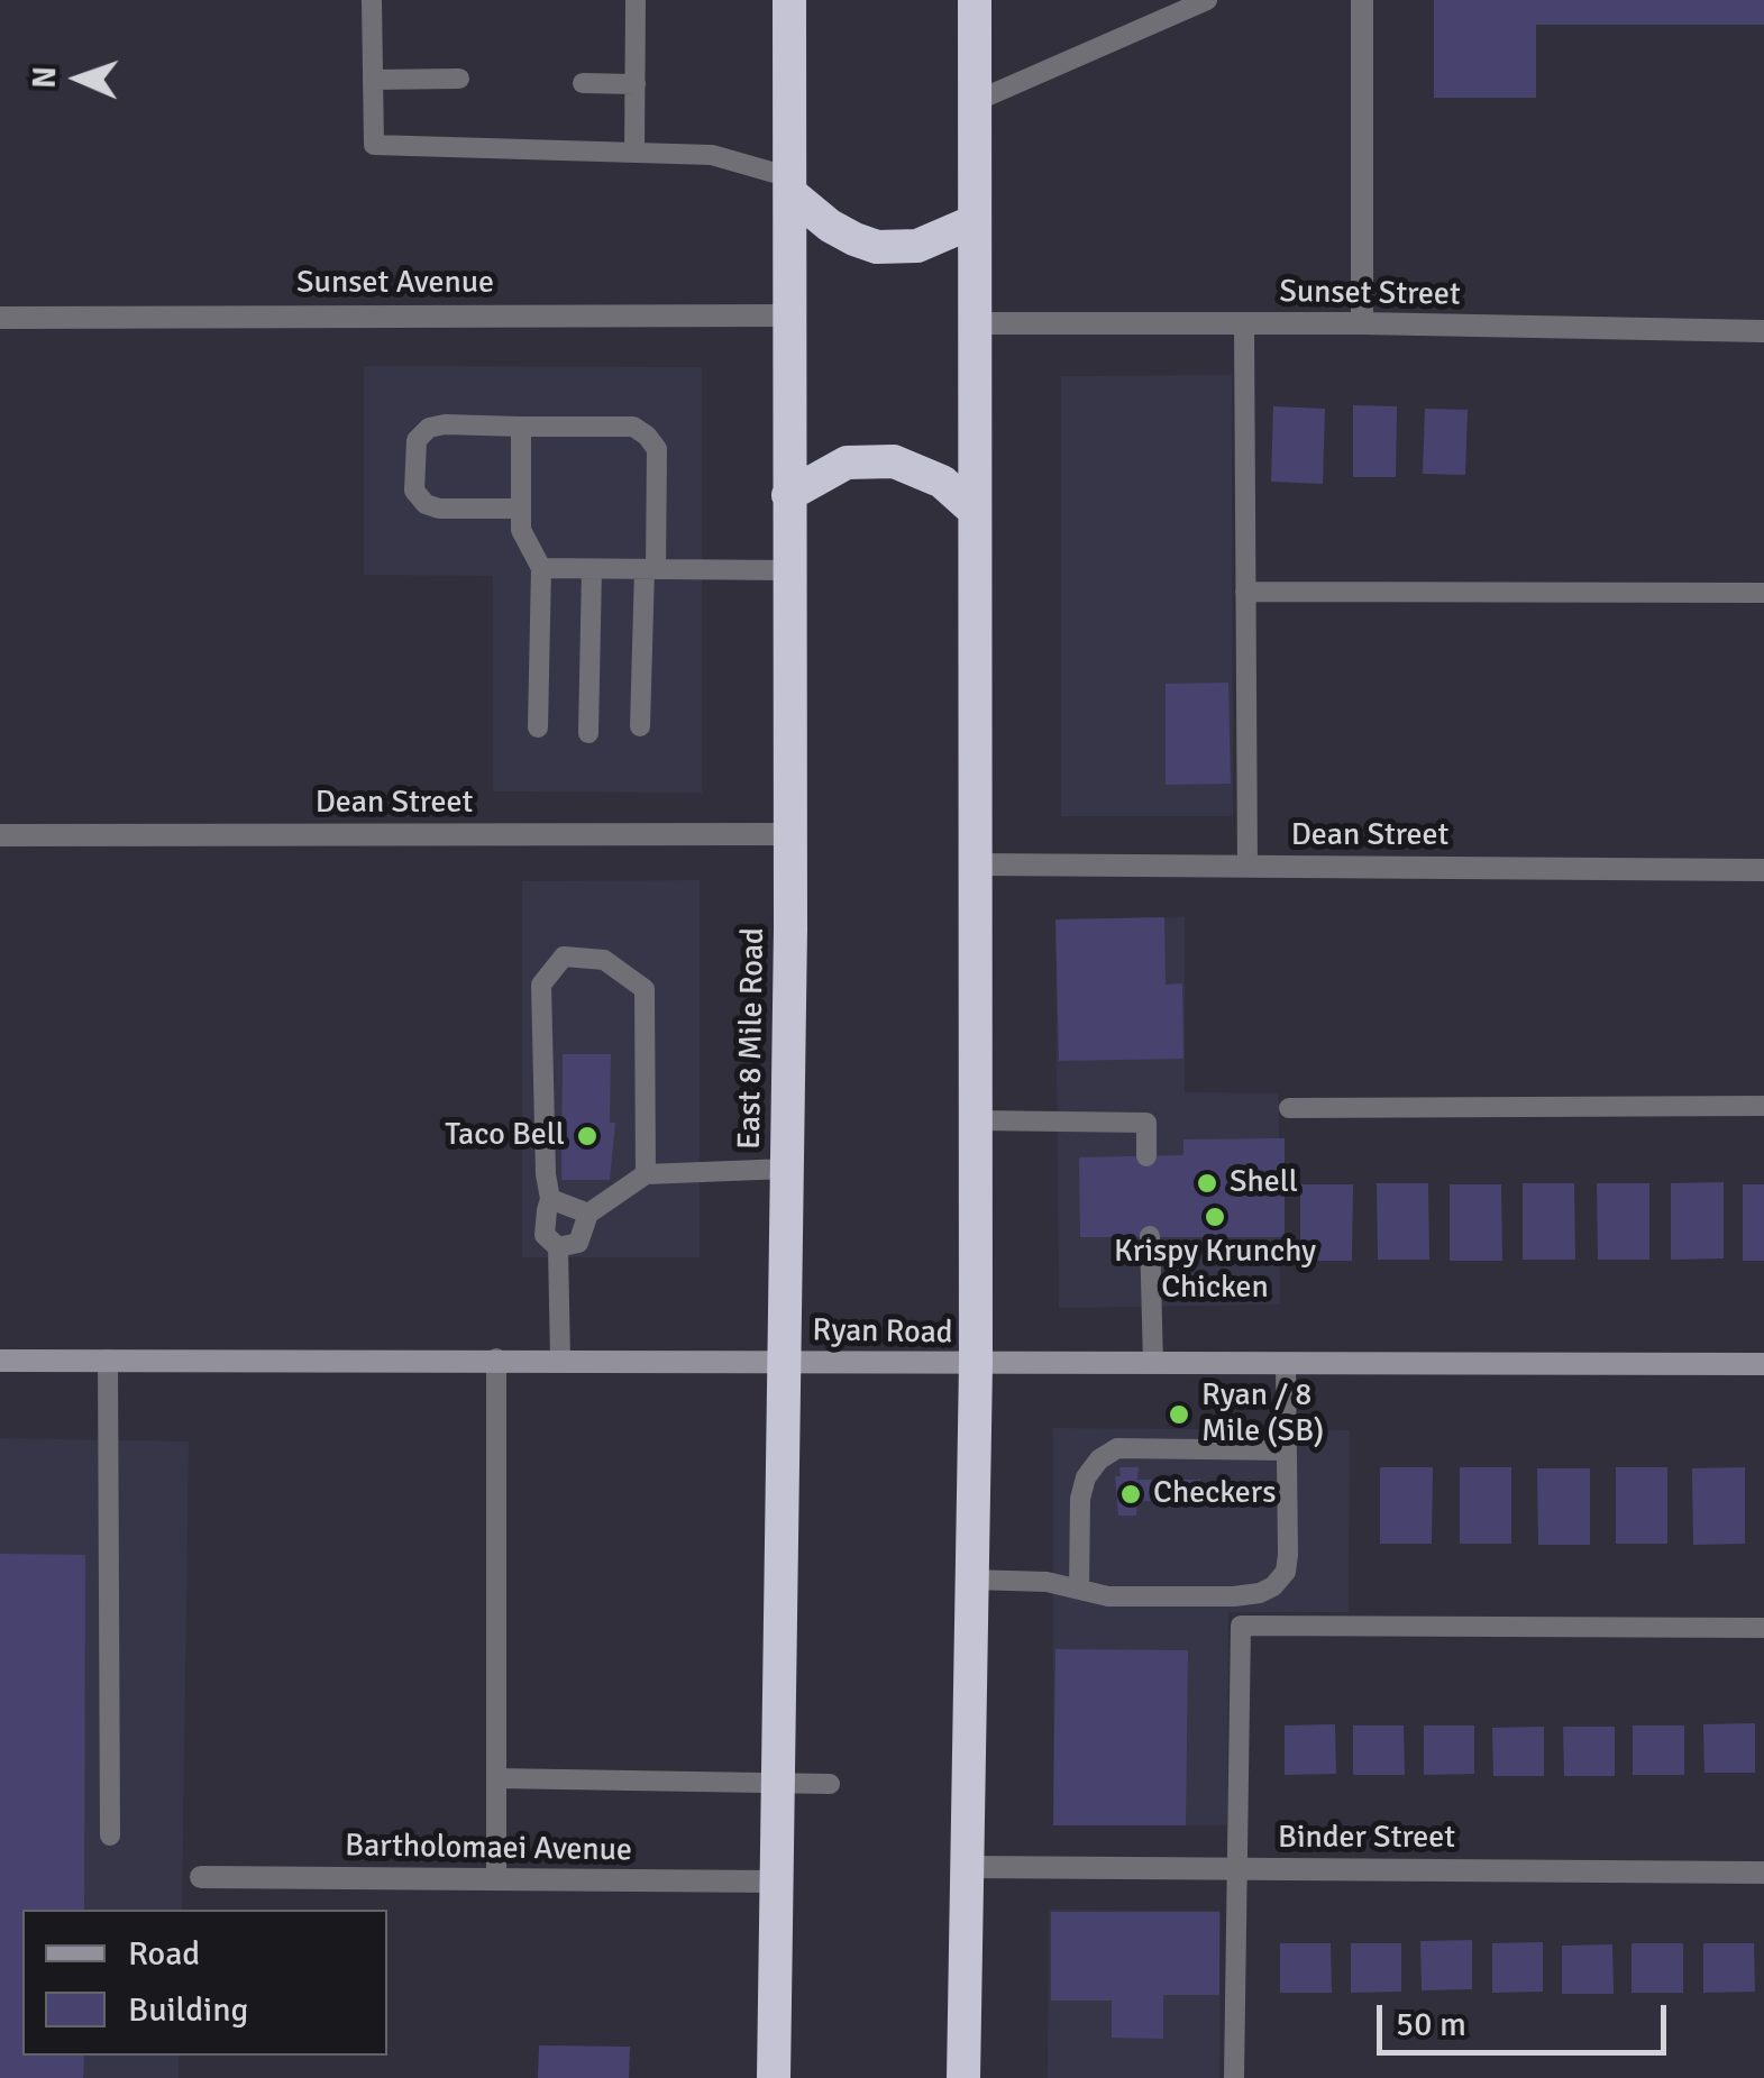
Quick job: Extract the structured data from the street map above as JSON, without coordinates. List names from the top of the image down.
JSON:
{
  "streets": {
    "highway": ["East 8 Mile Road"],
    "main road": ["Ryan Road"],
    "street": [
      "Sunset Avenue",
      "Sunset Street",
      "Dean Street",
      "Binder Street",
      "Bartholomaei Avenue"
    ]
  },
  "crossings": [
    ["Sunset Avenue", "East 8 Mile Road"],
    ["Dean Street", "East 8 Mile Road"],
    ["East 8 Mile Road", "Ryan Road"],
    ["East 8 Mile Road", "Bartholomaei Avenue"]
  ],
  "places": [
    "Taco Bell",
    "Shell",
    "Krispy Krunchy Chicken",
    "Ryan / 8 Mile (SB)",
    "Checkers"
  ],
  "legend": ["Road", "Building"],
  "scale_bar": "50 m",
  "north": "left"
}
